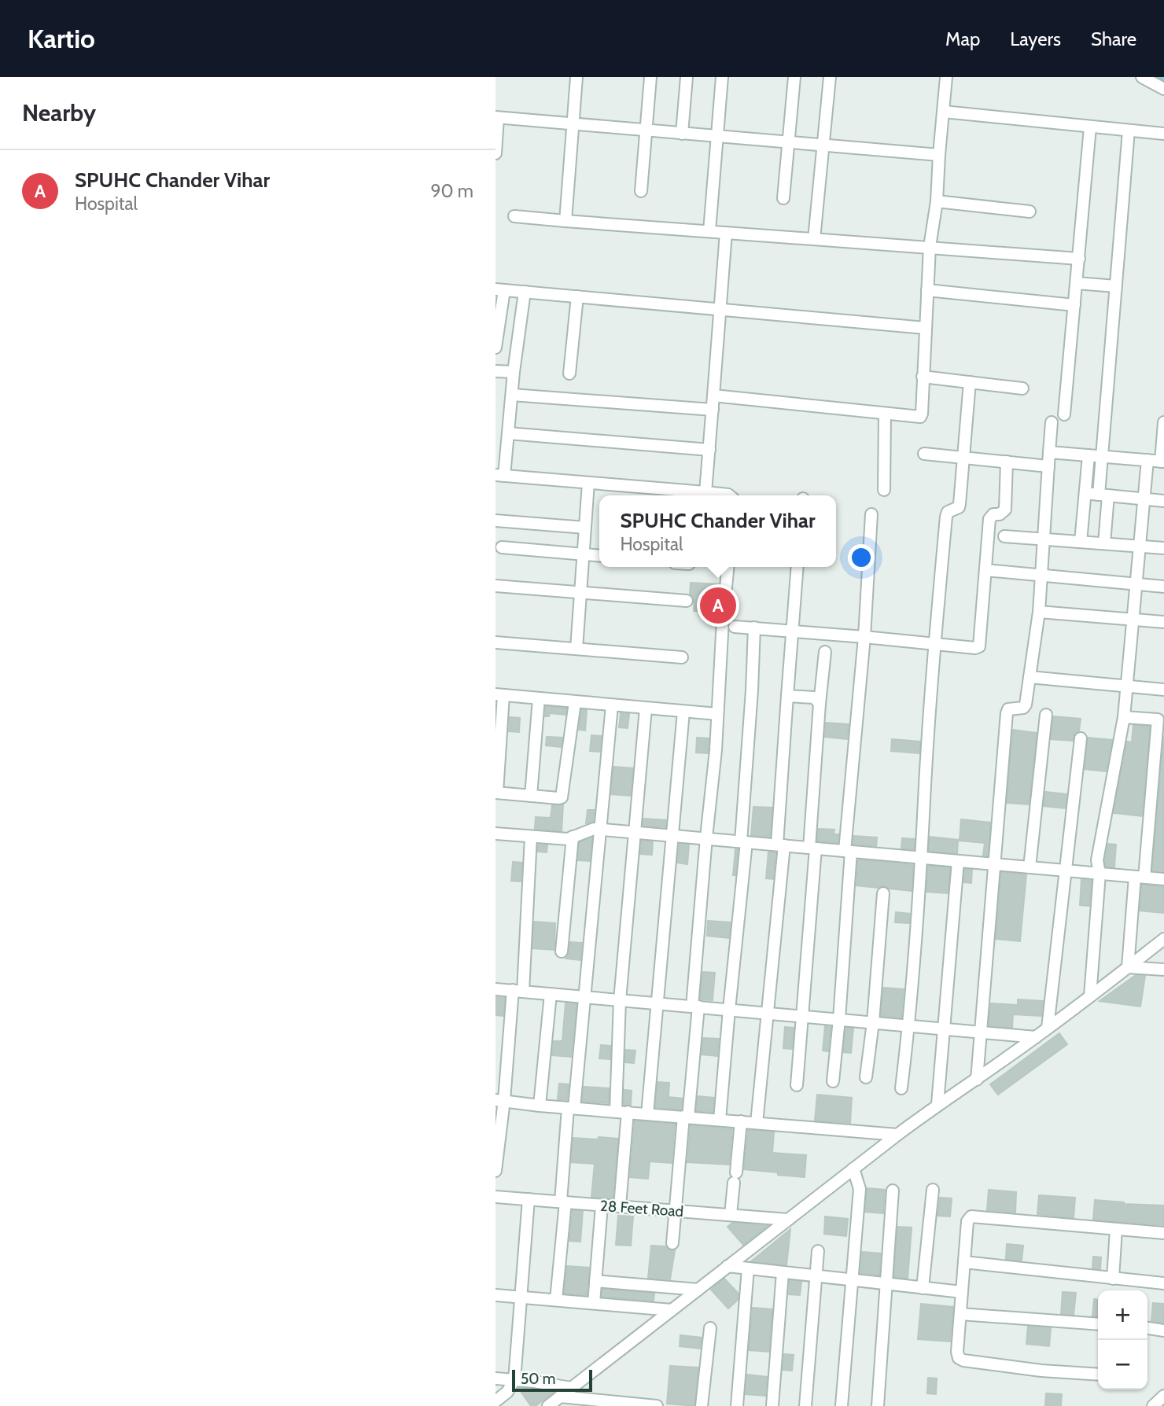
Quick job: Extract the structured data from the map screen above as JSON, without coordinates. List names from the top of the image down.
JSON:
{
  "streets": {
    "street": ["28 Feet Road"]
  },
  "scale_bar": "50 m",
  "page": {
    "header": "Kartio",
    "nav": ["Map", "Layers", "Share"],
    "heading": "Nearby",
    "list": [
      {
        "mark": "A",
        "name": "SPUHC Chander Vihar",
        "note": "Hospital",
        "value": "90 m"
      }
    ],
    "popup": ["SPUHC Chander Vihar", "Hospital"],
    "pins": "A",
    "map_buttons": ["+", "−"],
    "scale": "50 m"
  }
}
